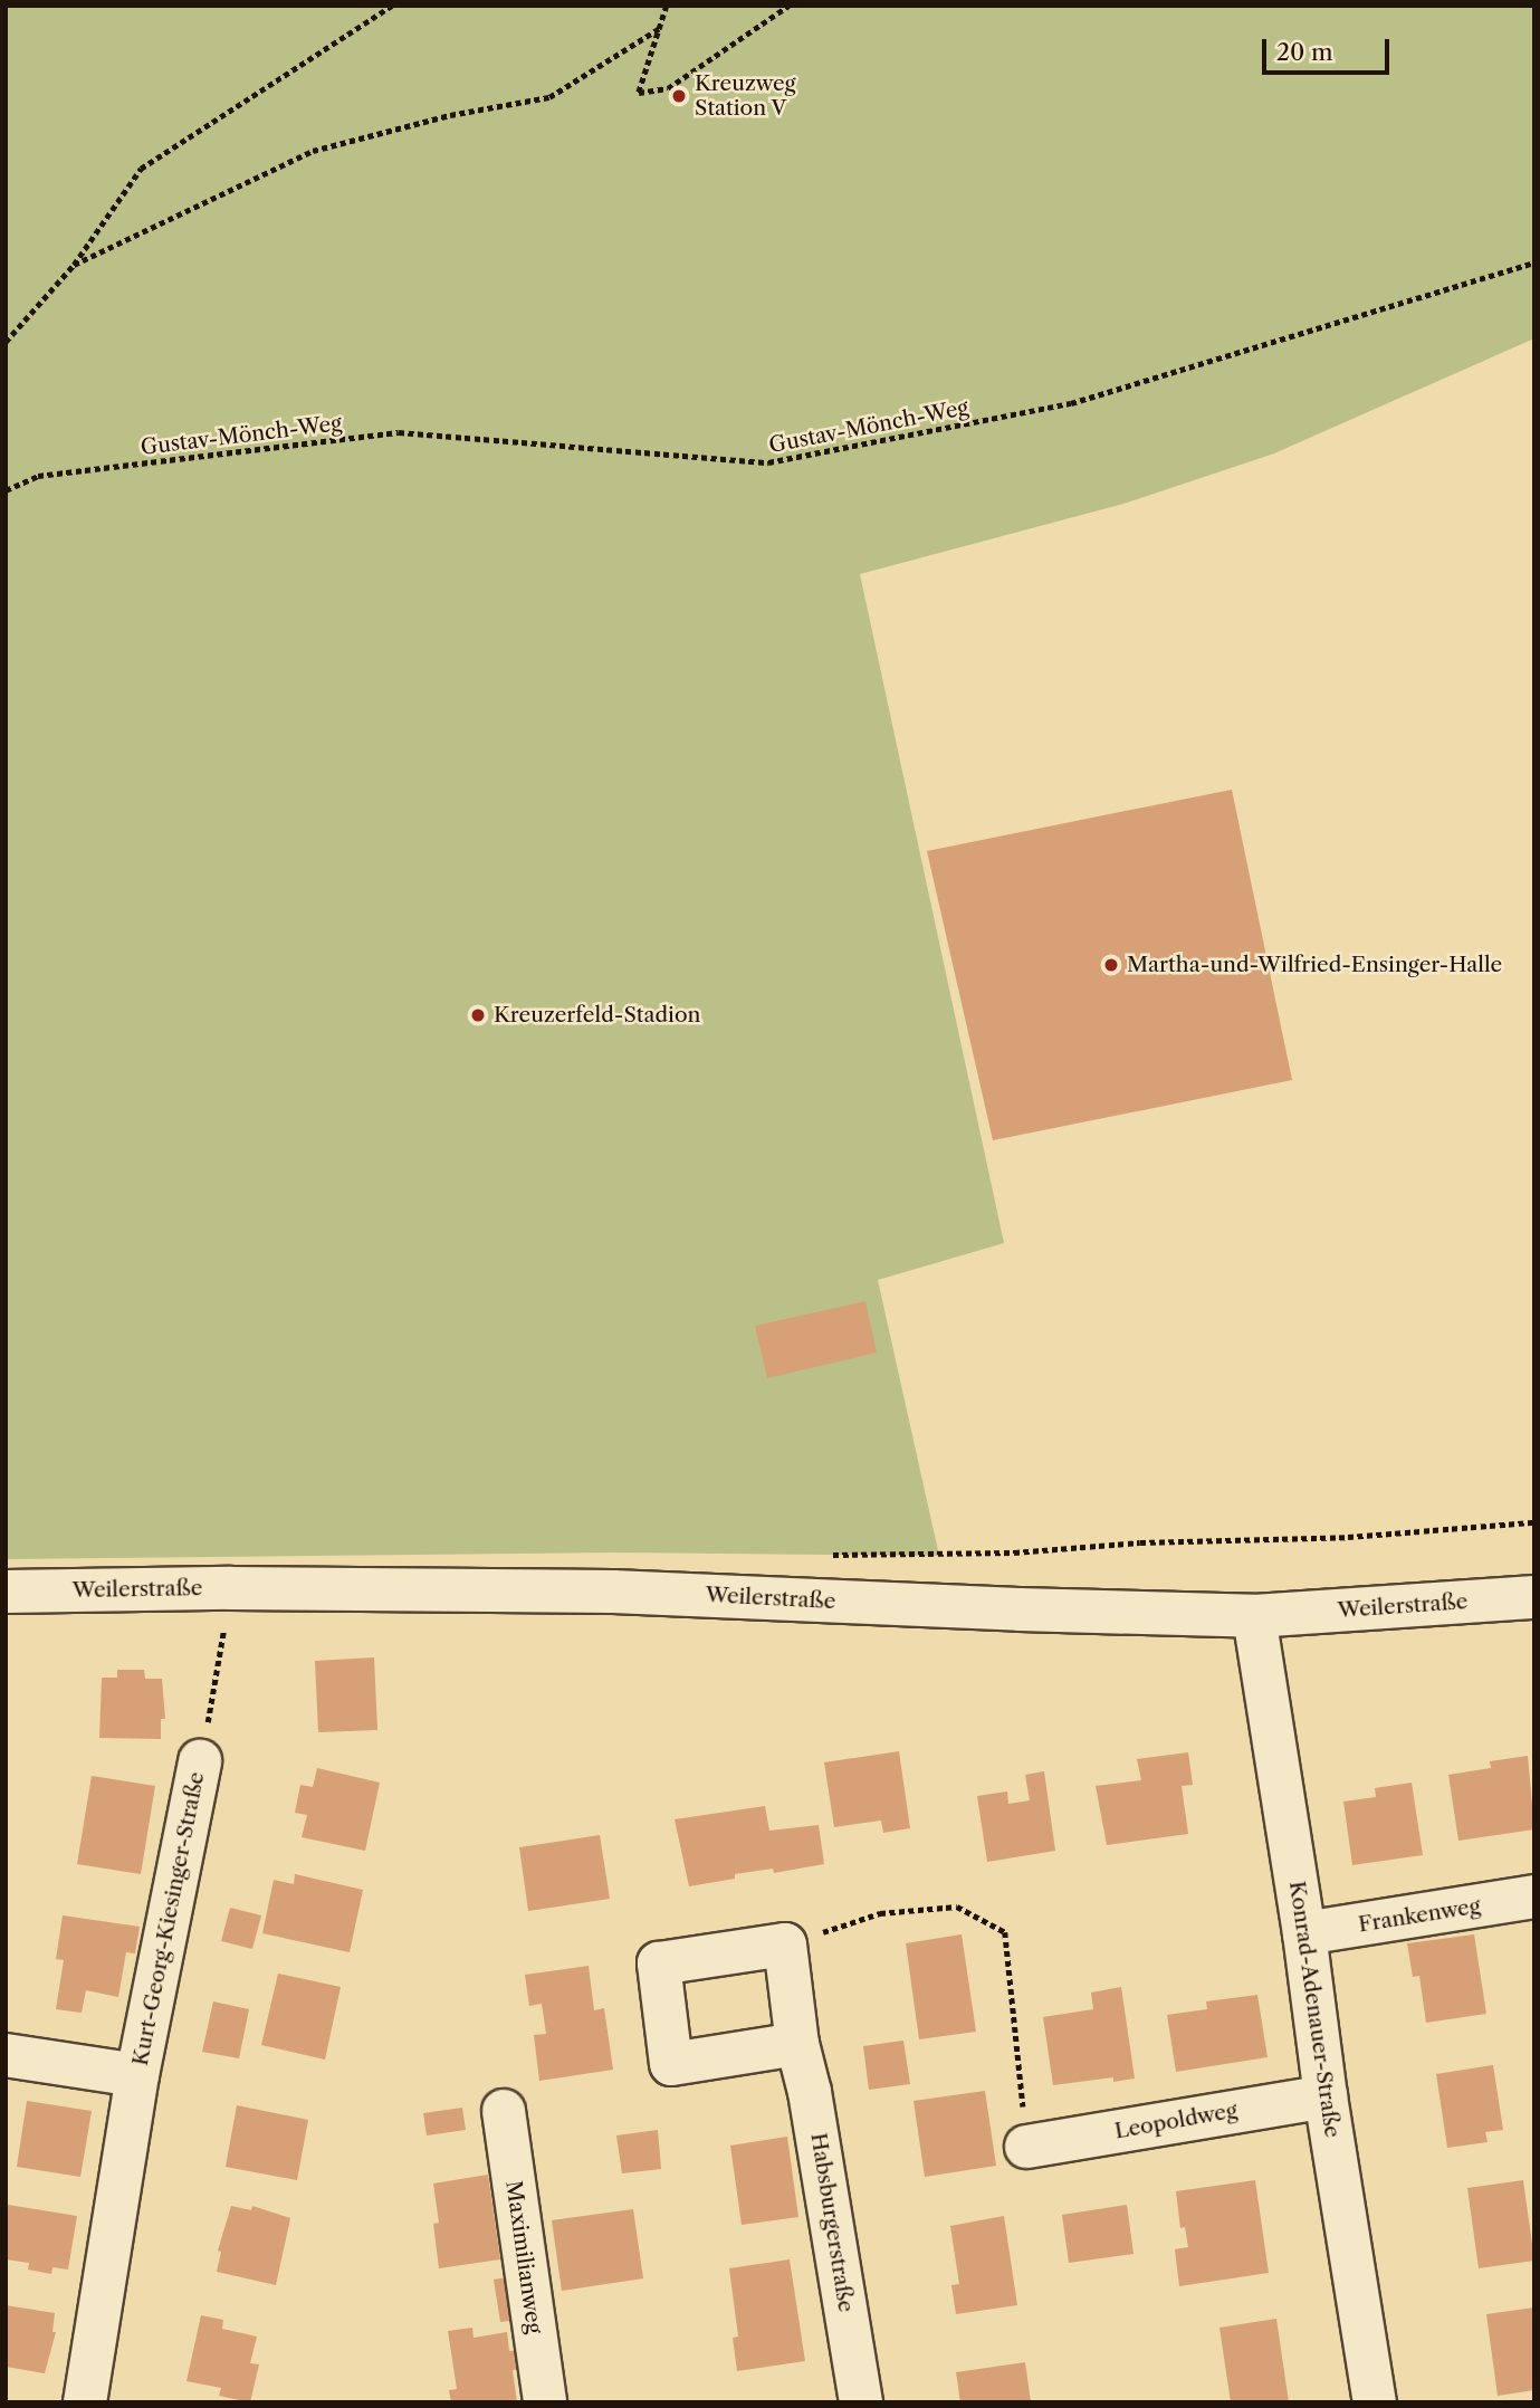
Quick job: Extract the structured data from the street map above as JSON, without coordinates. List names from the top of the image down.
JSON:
{
  "streets": {
    "street": [
      "Weilerstraße",
      "Frankenweg",
      "Kurt-Georg-Kiesinger-Straße",
      "Konrad-Adenauer-Straße",
      "Leopoldweg",
      "Habsburgerstraße",
      "Maximilianweg"
    ],
    "path": ["Gustav-Mönch-Weg"]
  },
  "crossings": [
    ["Weilerstraße", "Konrad-Adenauer-Straße"],
    ["Frankenweg", "Konrad-Adenauer-Straße"],
    ["Konrad-Adenauer-Straße", "Leopoldweg"]
  ],
  "places": ["Kreuzweg Station V", "Martha-und-Wilfried-Ensinger-Halle", "Kreuzerfeld-Stadion"],
  "scale_bar": "20 m"
}
